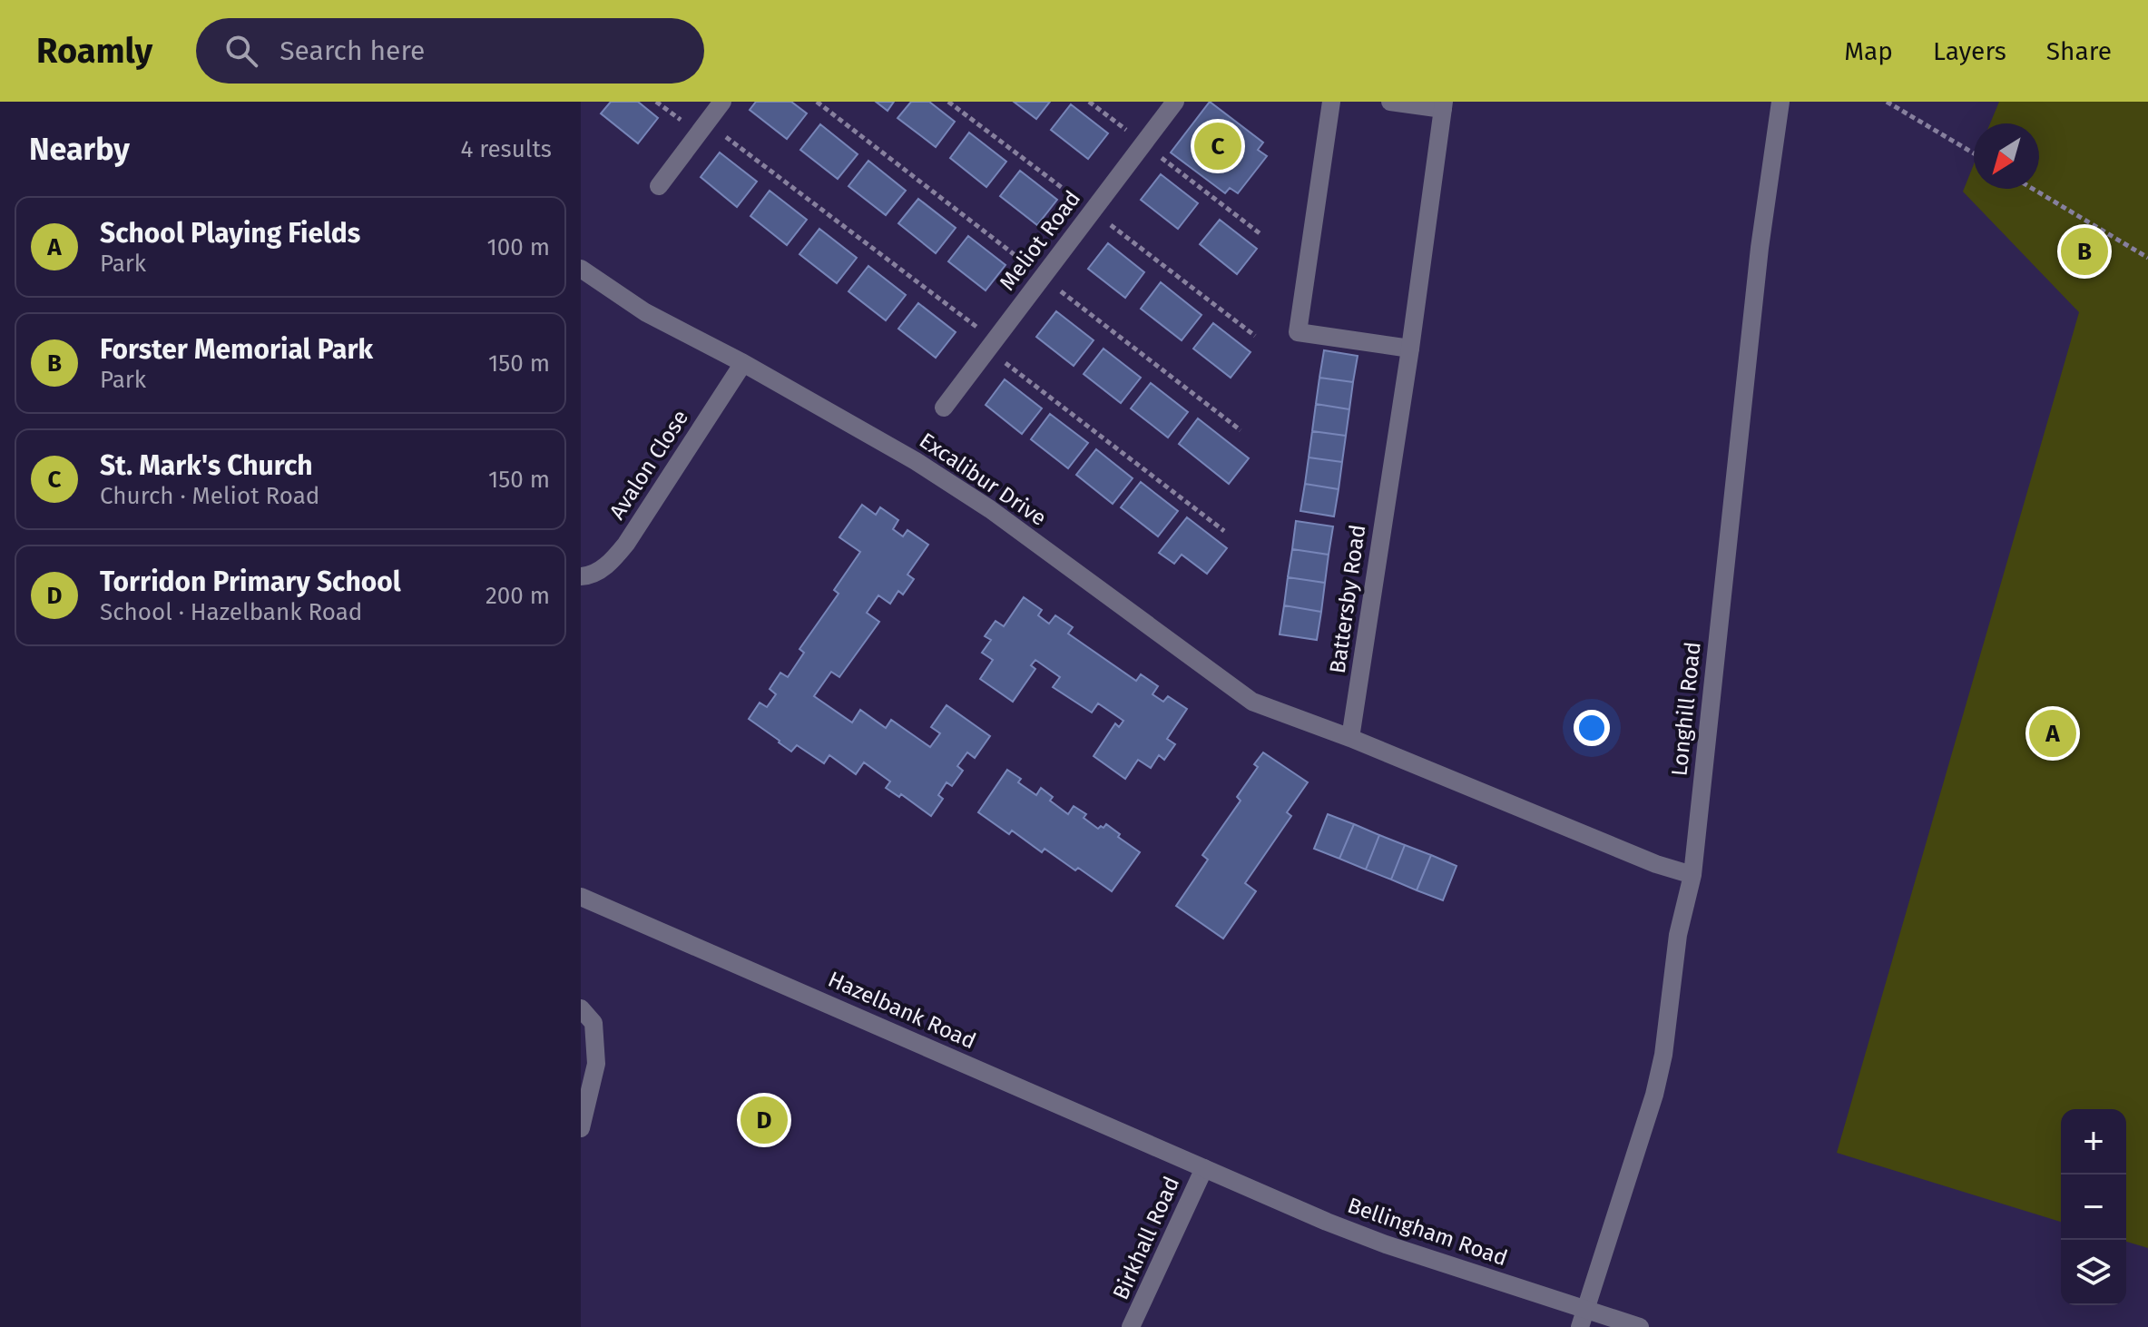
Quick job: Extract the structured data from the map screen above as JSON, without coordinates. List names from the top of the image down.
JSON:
{
  "streets": {
    "street": [
      "Meliot Road",
      "Avalon Close",
      "Excalibur Drive",
      "Battersby Road",
      "Longhill Road",
      "Hazelbank Road",
      "Bellingham Road",
      "Birkhall Road"
    ]
  },
  "crossings": [
    ["Avalon Close", "Excalibur Drive"],
    ["Excalibur Drive", "Battersby Road"],
    ["Longhill Road", "Bellingham Road"],
    ["Hazelbank Road", "Bellingham Road"],
    ["Hazelbank Road", "Birkhall Road"],
    ["Bellingham Road", "Birkhall Road"]
  ],
  "north": "bottom left",
  "page": {
    "header": "Roamly",
    "search": "Search here",
    "nav": ["Map", "Layers", "Share"],
    "heading": ["Nearby", "4 results"],
    "pins": [
      "C",
      "B",
      "A",
      "D"
    ],
    "list": [
      {
        "mark": "A",
        "name": "School Playing Fields",
        "note": "Park",
        "value": "100 m"
      },
      {
        "mark": "B",
        "name": "Forster Memorial Park",
        "note": "Park",
        "value": "150 m"
      },
      {
        "mark": "C",
        "name": "St. Mark's Church",
        "note": "Church · Meliot Road",
        "value": "150 m"
      },
      {
        "mark": "D",
        "name": "Torridon Primary School",
        "note": "School · Hazelbank Road",
        "value": "200 m"
      }
    ],
    "map_buttons": ["+", "−"]
  }
}
